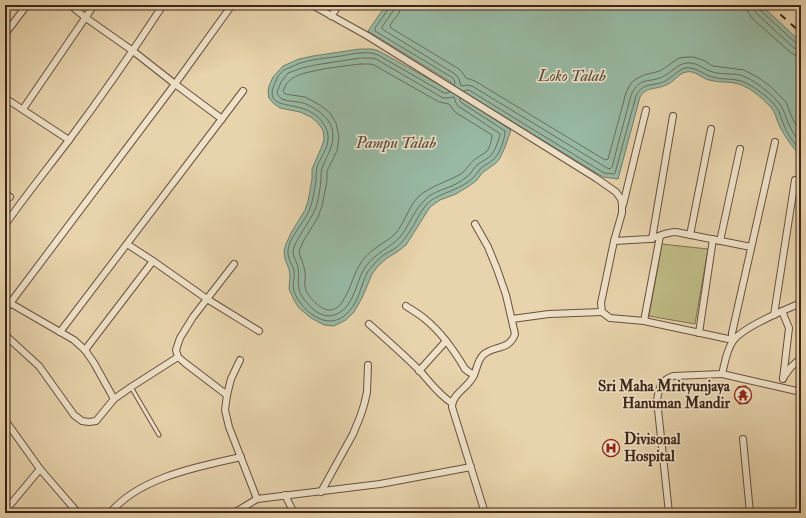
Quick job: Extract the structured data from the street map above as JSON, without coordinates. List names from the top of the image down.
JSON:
{
  "water": ["Loko Talab", "Pampu Talab"],
  "places": {
    "temple": ["Sri Maha Mrityunjaya Hanuman Mandir"],
    "hospital": ["Divisonal Hospital"]
  }
}
